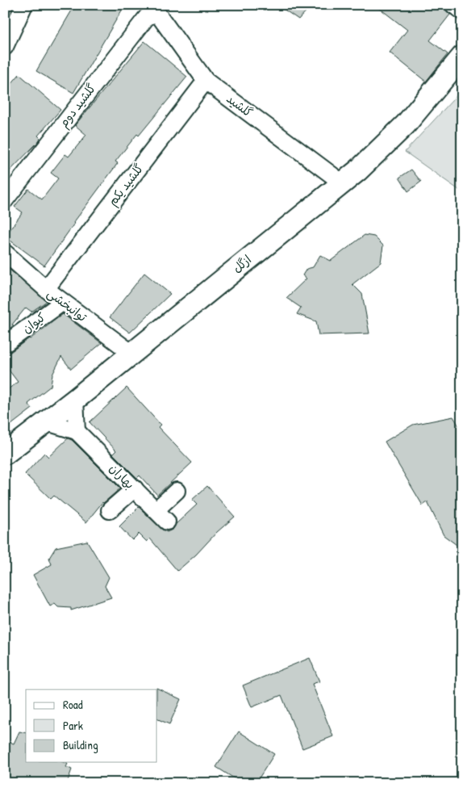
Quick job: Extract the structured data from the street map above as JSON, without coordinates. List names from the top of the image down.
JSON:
{
  "streets": {
    "main road": ["ازگل"],
    "street": [
      "گلشيد دوم",
      "گلشید",
      "گلشيد يكم",
      "توانبخشی",
      "کیوان",
      "بهاران"
    ]
  },
  "crossings": [
    ["گلشيد دوم", "گلشید"],
    ["گلشید", "گلشيد يكم"],
    ["گلشید", "ازگل"],
    ["گلشيد يكم", "توانبخشی"],
    ["ازگل", "توانبخشی"],
    ["توانبخشی", "کیوان"]
  ],
  "legend": ["Road", "Park", "Building"]
}
